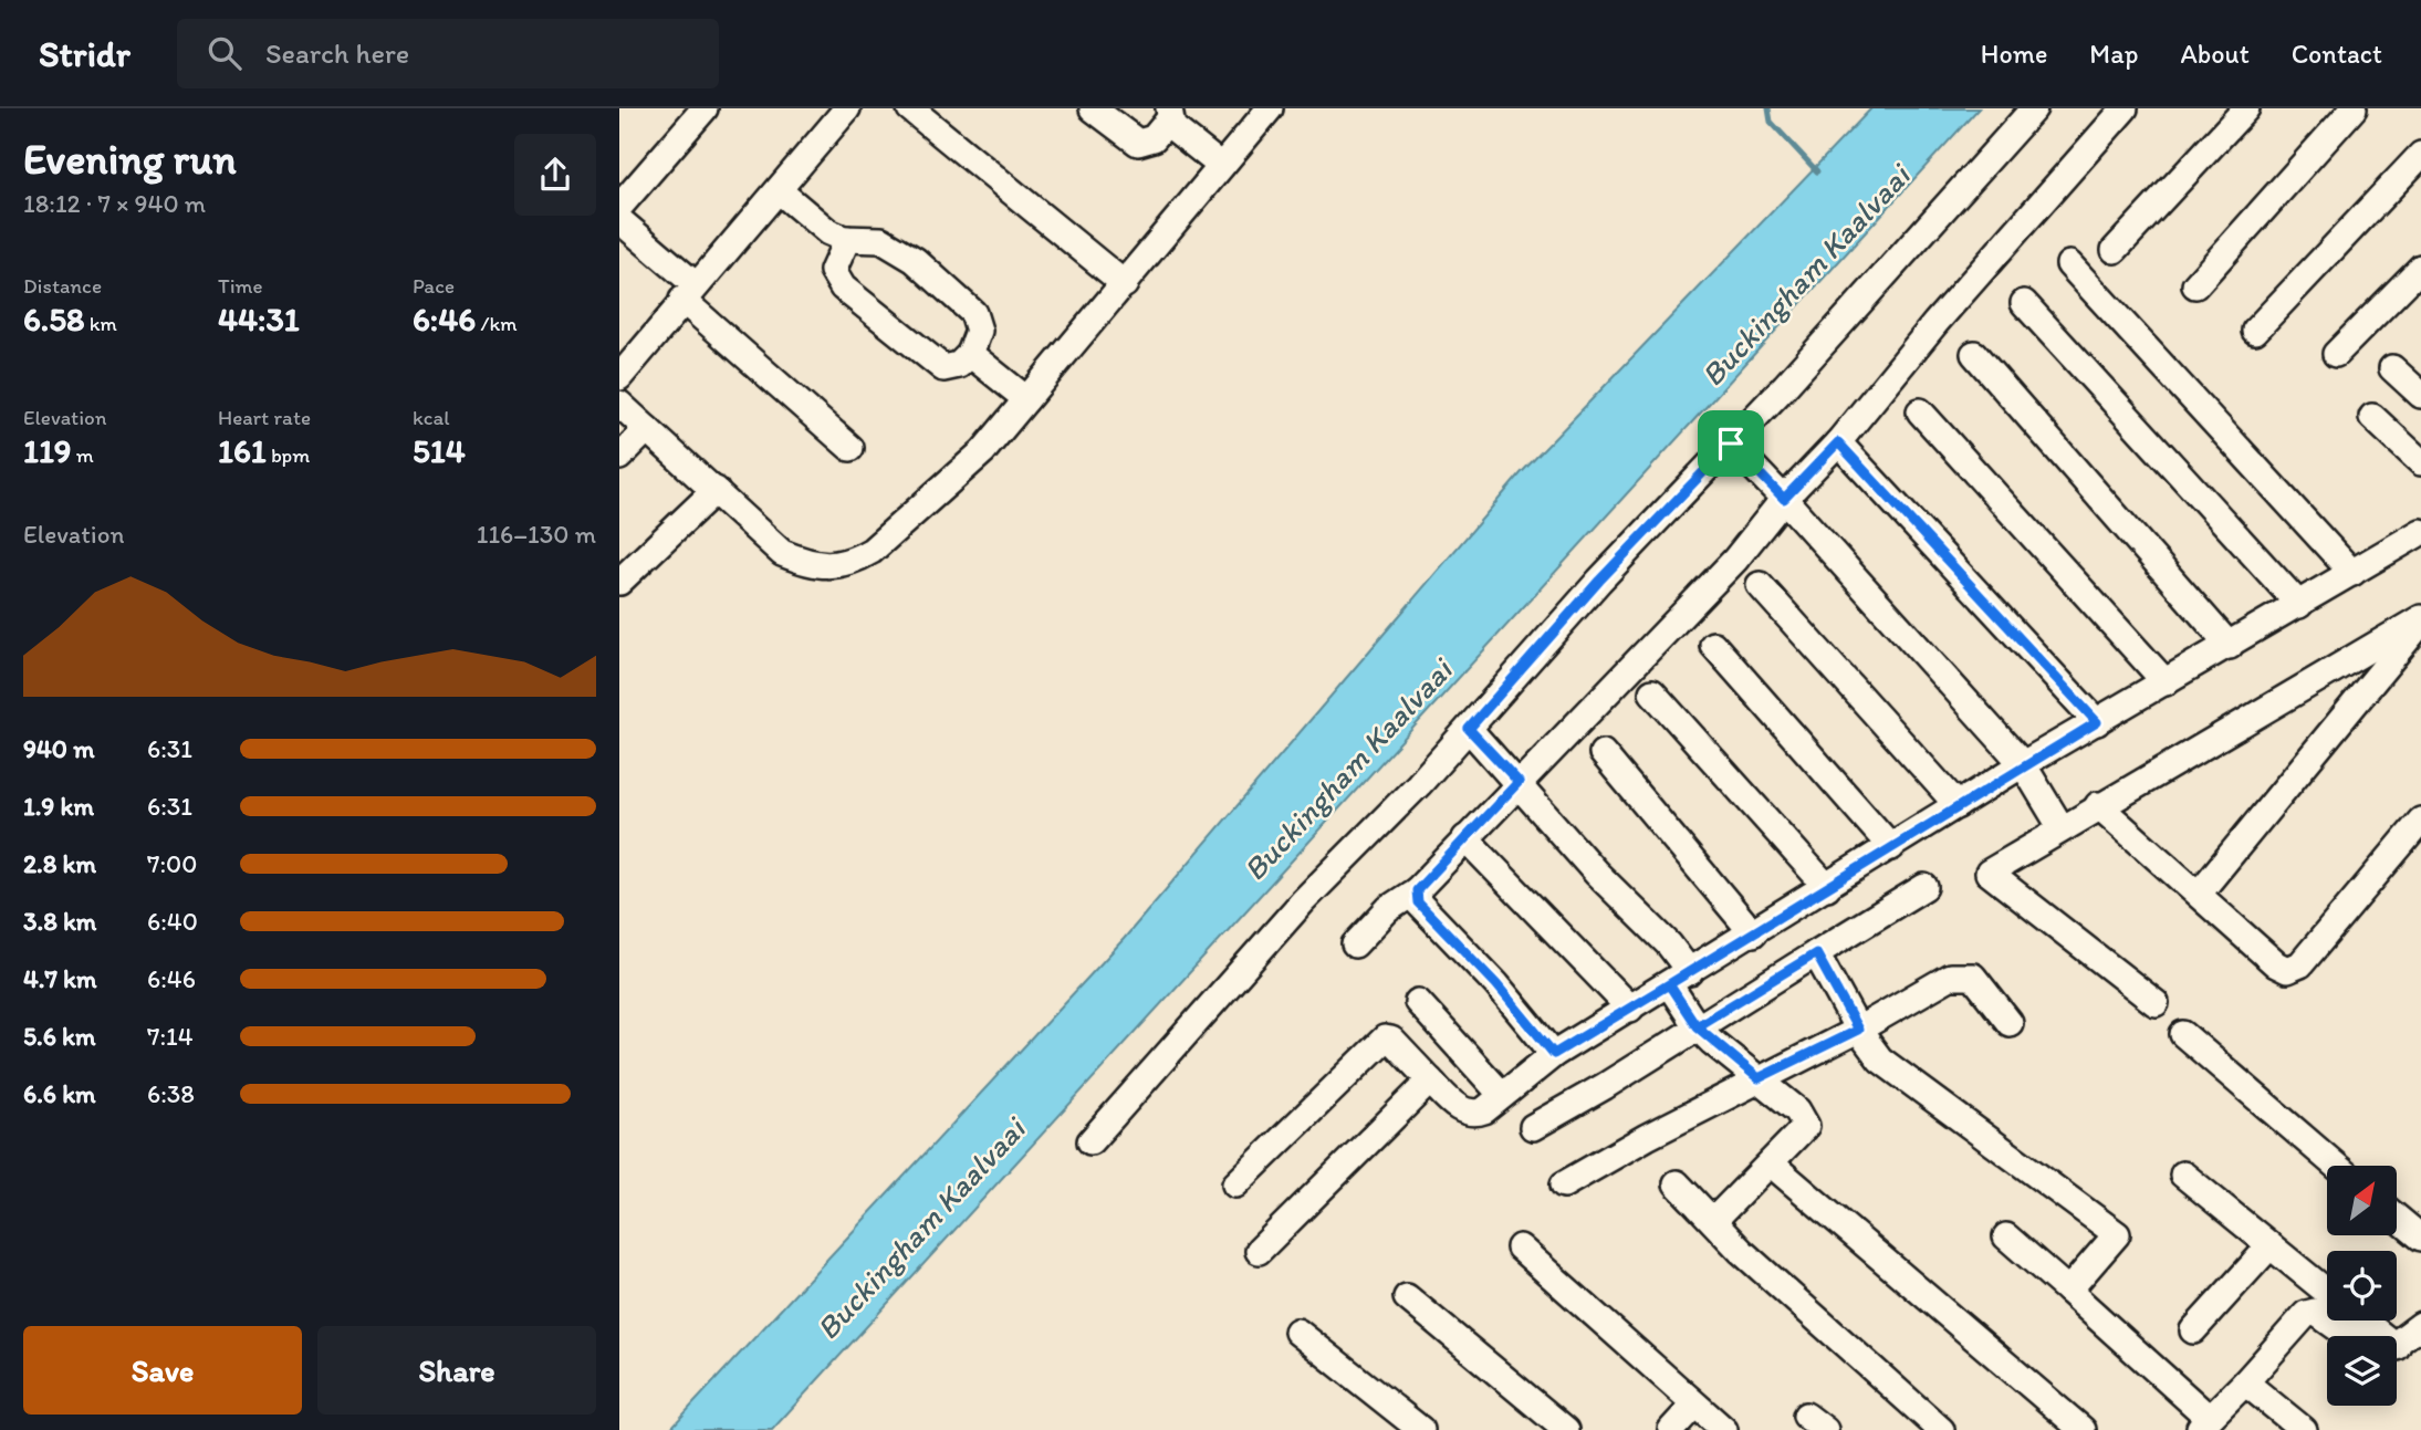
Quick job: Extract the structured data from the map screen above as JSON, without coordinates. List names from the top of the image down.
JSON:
{
  "water": ["Buckingham Kaalvaai"],
  "north": "top right",
  "page": {
    "header": "Stridr",
    "search": "Search here",
    "nav": [
      "Home",
      "Map",
      "About",
      "Contact"
    ],
    "heading": ["Evening run", "18:12 · 7 × 940 m"],
    "stats": [
      ["Distance", "6.58 km"],
      ["Time", "44:31"],
      ["Pace", "6:46 /km"],
      ["Elevation", "119 m"],
      ["Heart rate", "161 bpm"],
      ["kcal", "514"]
    ],
    "chart": ["Elevation", "116–130 m"],
    "list": [
      {
        "name": "940 m",
        "note": "6:31"
      },
      {
        "name": "1.9 km",
        "note": "6:31"
      },
      {
        "name": "2.8 km",
        "note": "7:00"
      },
      {
        "name": "3.8 km",
        "note": "6:40"
      },
      {
        "name": "4.7 km",
        "note": "6:46"
      },
      {
        "name": "5.6 km",
        "note": "7:14"
      },
      {
        "name": "6.6 km",
        "note": "6:38"
      }
    ],
    "buttons": ["Save", "Share"]
  }
}
